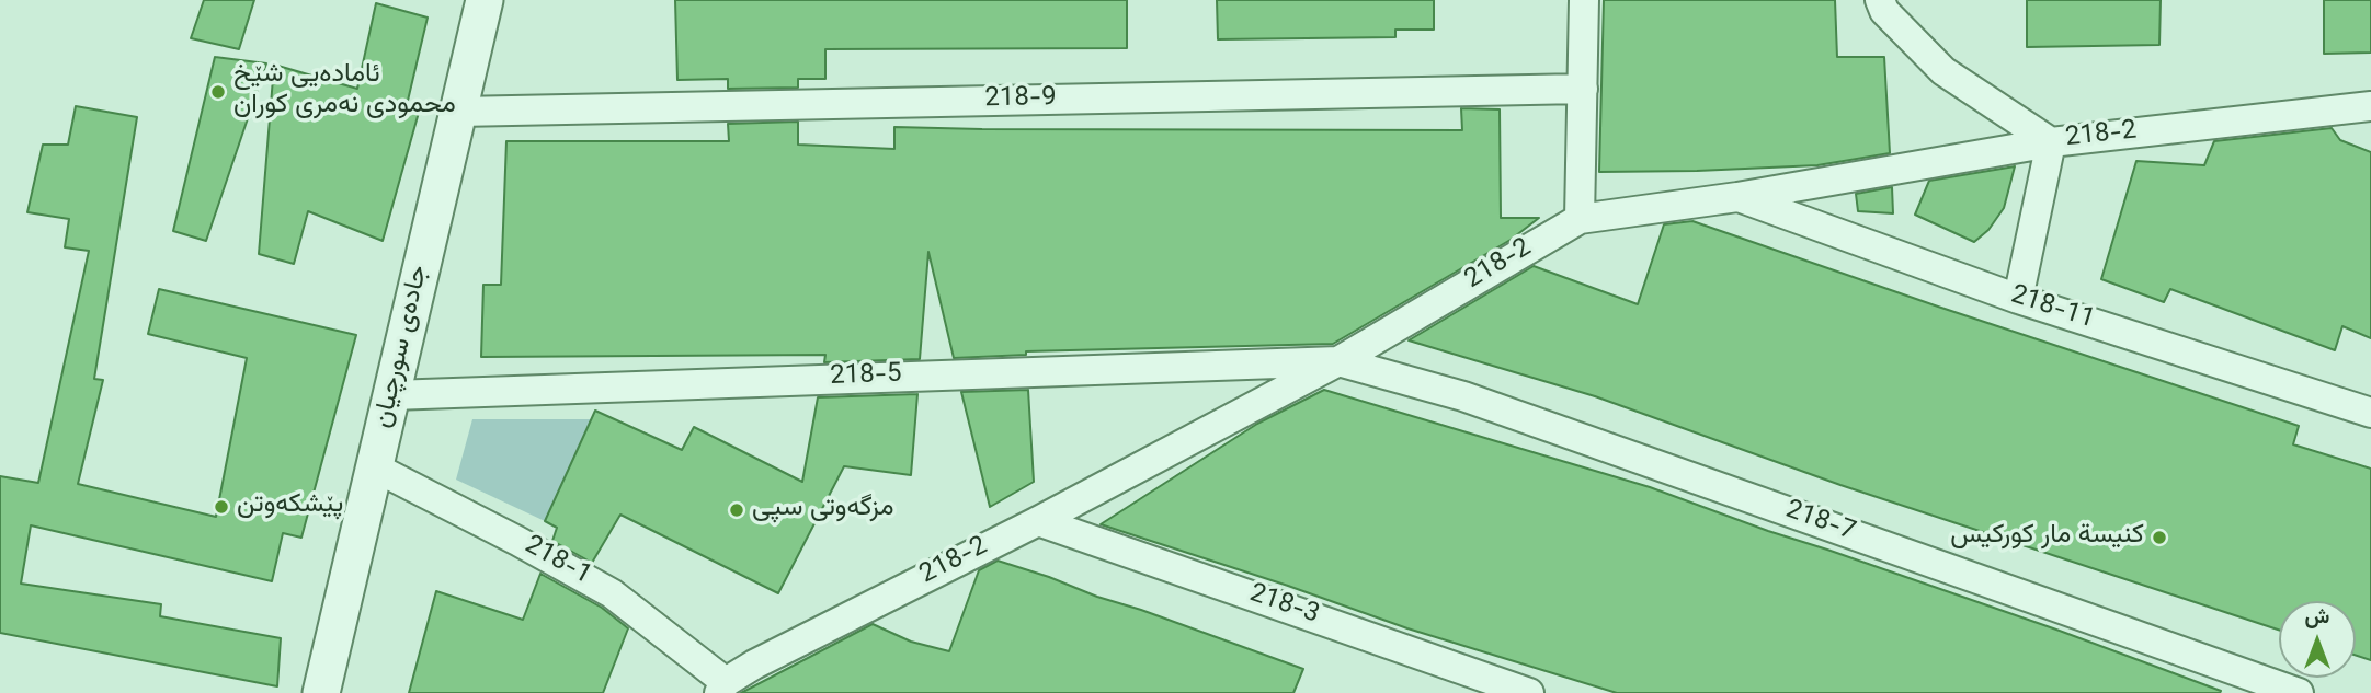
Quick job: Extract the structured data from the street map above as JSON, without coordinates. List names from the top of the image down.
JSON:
{
  "streets": {
    "street": [
      "218-9",
      "218-2",
      "218-11",
      "جادەی سورچیان",
      "218-5",
      "218-7",
      "218-1",
      "218-3"
    ]
  },
  "crossings": [
    ["218-9", "جادەی سورچیان"],
    ["218-2", "218-11"],
    ["218-2", "218-5"],
    ["218-2", "218-7"],
    ["218-2", "218-1"],
    ["218-2", "218-3"],
    ["جادەی سورچیان", "218-5"],
    ["جادەی سورچیان", "218-1"],
    ["218-5", "218-7"]
  ],
  "places": [
    "ئامادەیی شێخ محمودی نەمری کوران",
    "پێشکەوتن",
    "مزگەوتی سپی",
    "كنيسة مار كوركيس"
  ],
  "north": "top"
}
